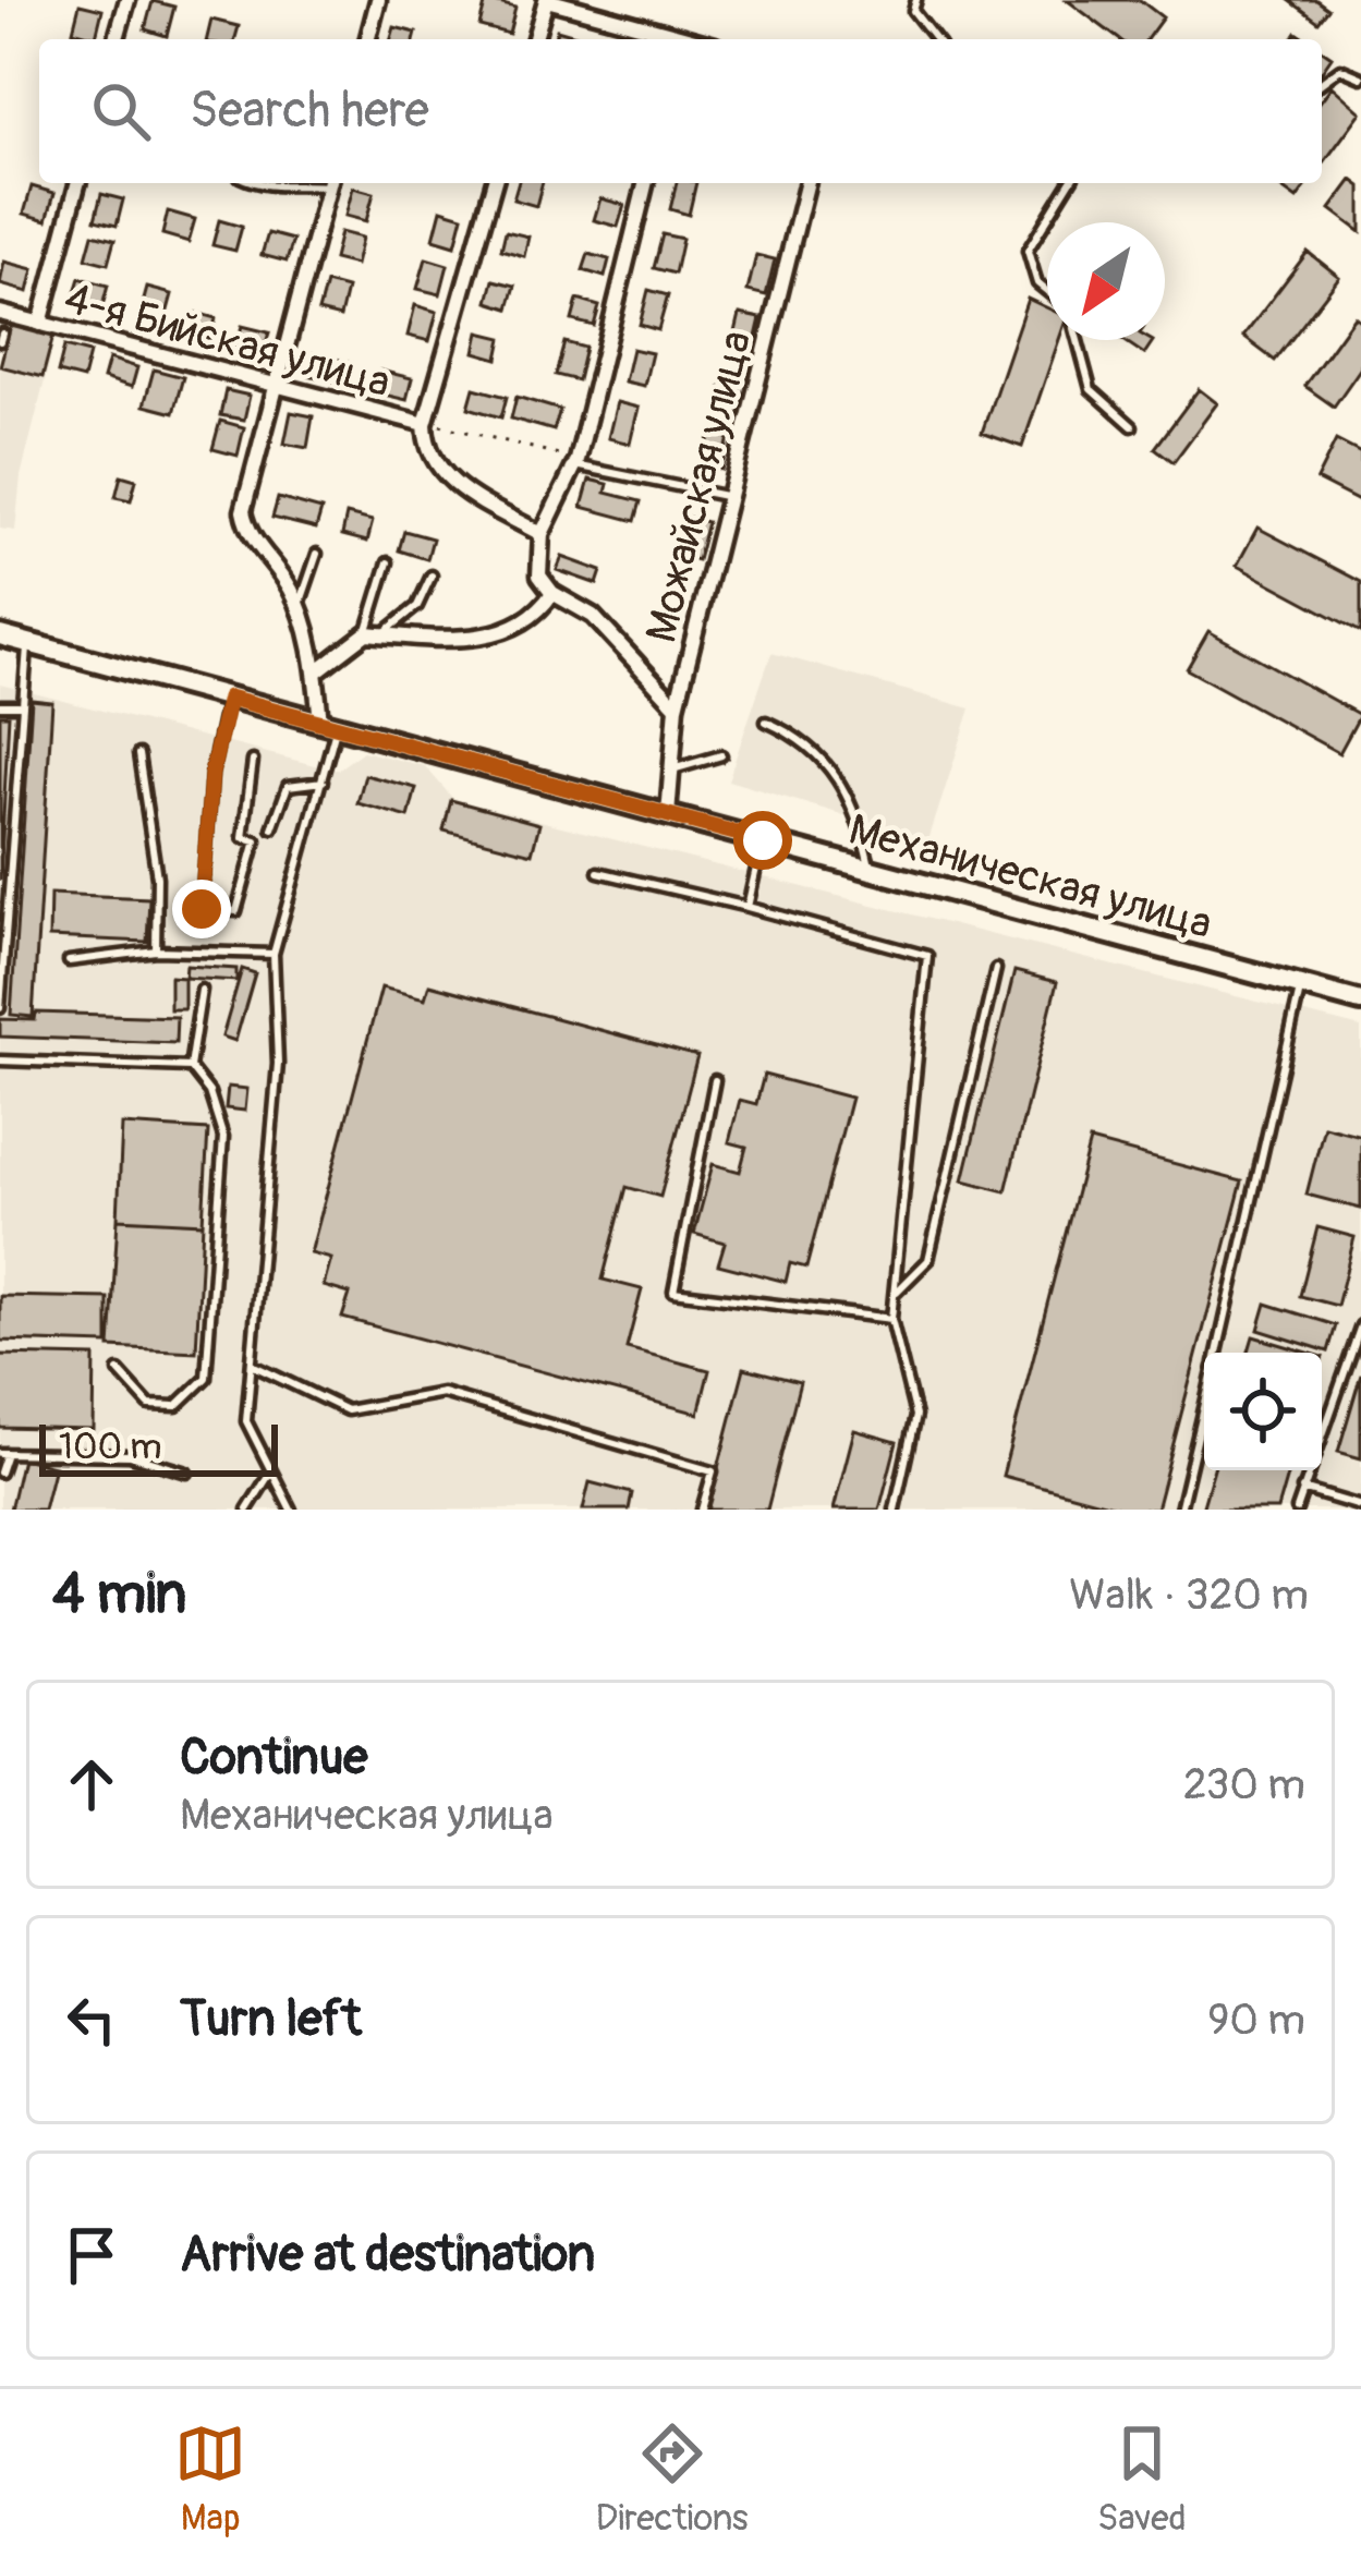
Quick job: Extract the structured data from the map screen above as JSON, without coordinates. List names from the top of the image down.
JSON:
{
  "streets": {
    "street": ["4-я Бийская улица", "Можайская улица", "Механическая улица"]
  },
  "crossings": [
    ["Можайская улица", "Механическая улица"]
  ],
  "scale_bar": "100 m",
  "north": "bottom left",
  "page": {
    "search": "Search here",
    "scale": "100 m",
    "heading": ["4 min", "Walk · 320 m"],
    "list": [
      ["Continue", "Механическая улица", "230 m"],
      ["Turn left", "90 m"],
      "Arrive at destination"
    ],
    "nav": ["Map", "Directions", "Saved"]
  }
}
